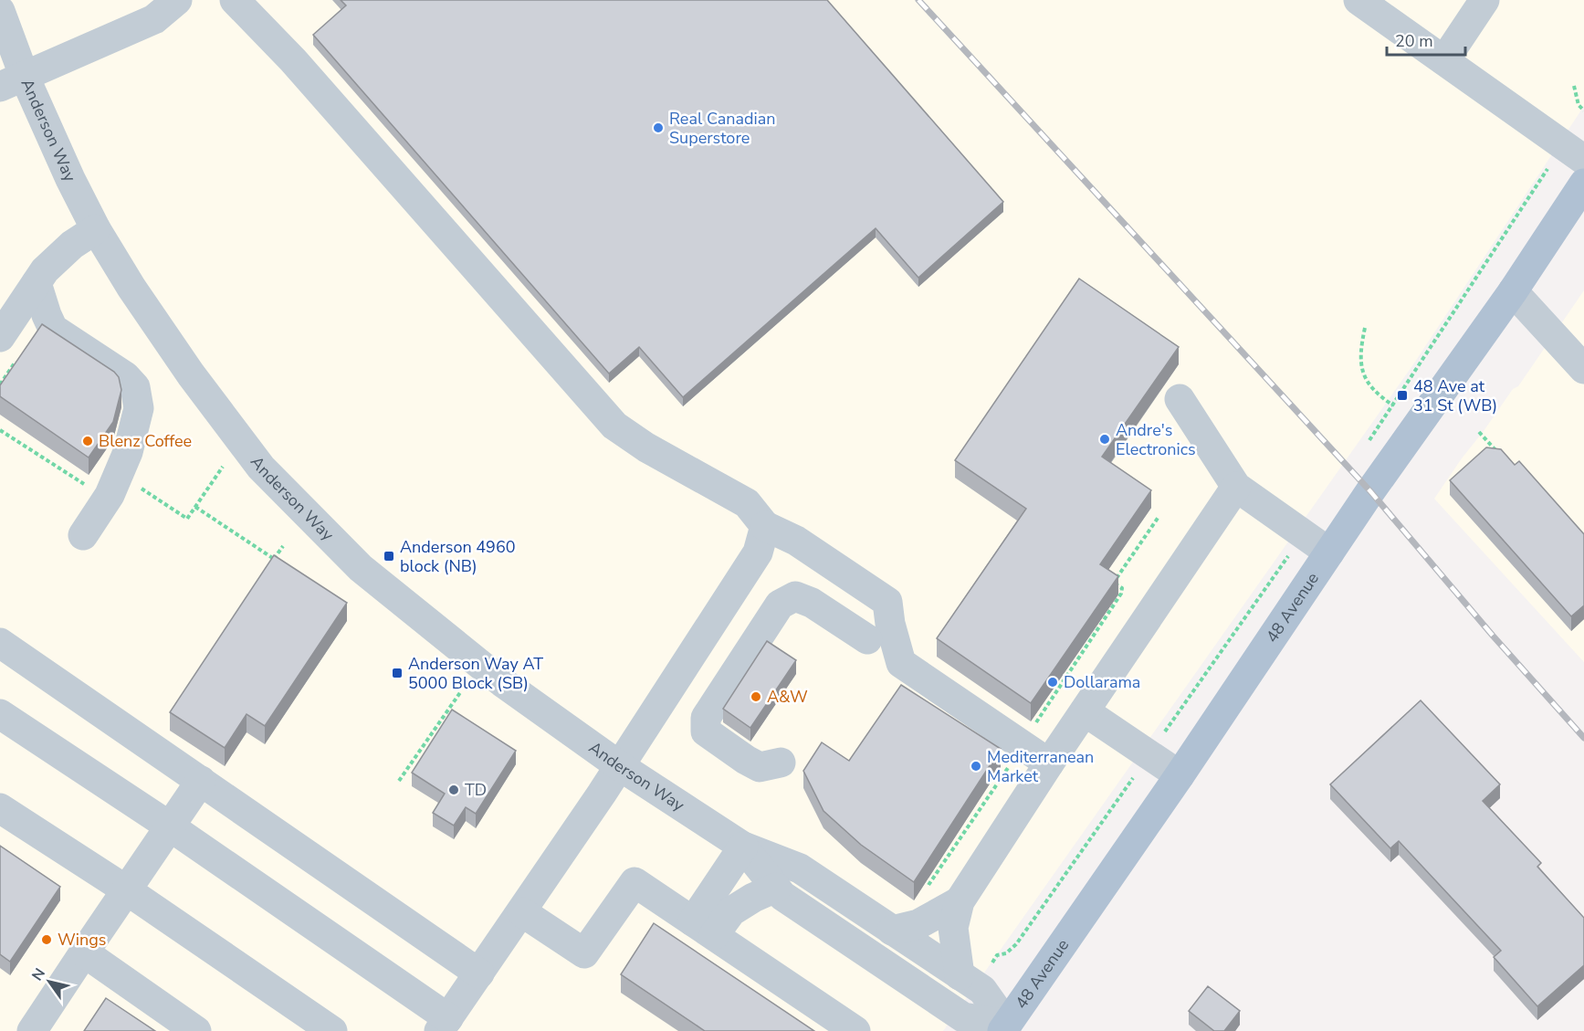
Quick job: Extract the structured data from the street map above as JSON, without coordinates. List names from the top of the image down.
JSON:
{
  "streets": {
    "main road": ["48 Avenue"],
    "street": ["Anderson Way"]
  },
  "crossings": [
    ["Anderson Way", "48 Avenue"]
  ],
  "places": {
    "other": [
      "Real Canadian Superstore",
      "Andre's Electronics",
      "Blenz Coffee",
      "Dollarama",
      "A&W",
      "Mediterranean Market",
      "TD",
      "Wings"
    ],
    "transit": ["48 Ave at 31 St (WB)", "Anderson 4960 block (NB)", "Anderson Way AT 5000 Block (SB)"]
  },
  "scale_bar": "20 m",
  "north": "top left"
}
